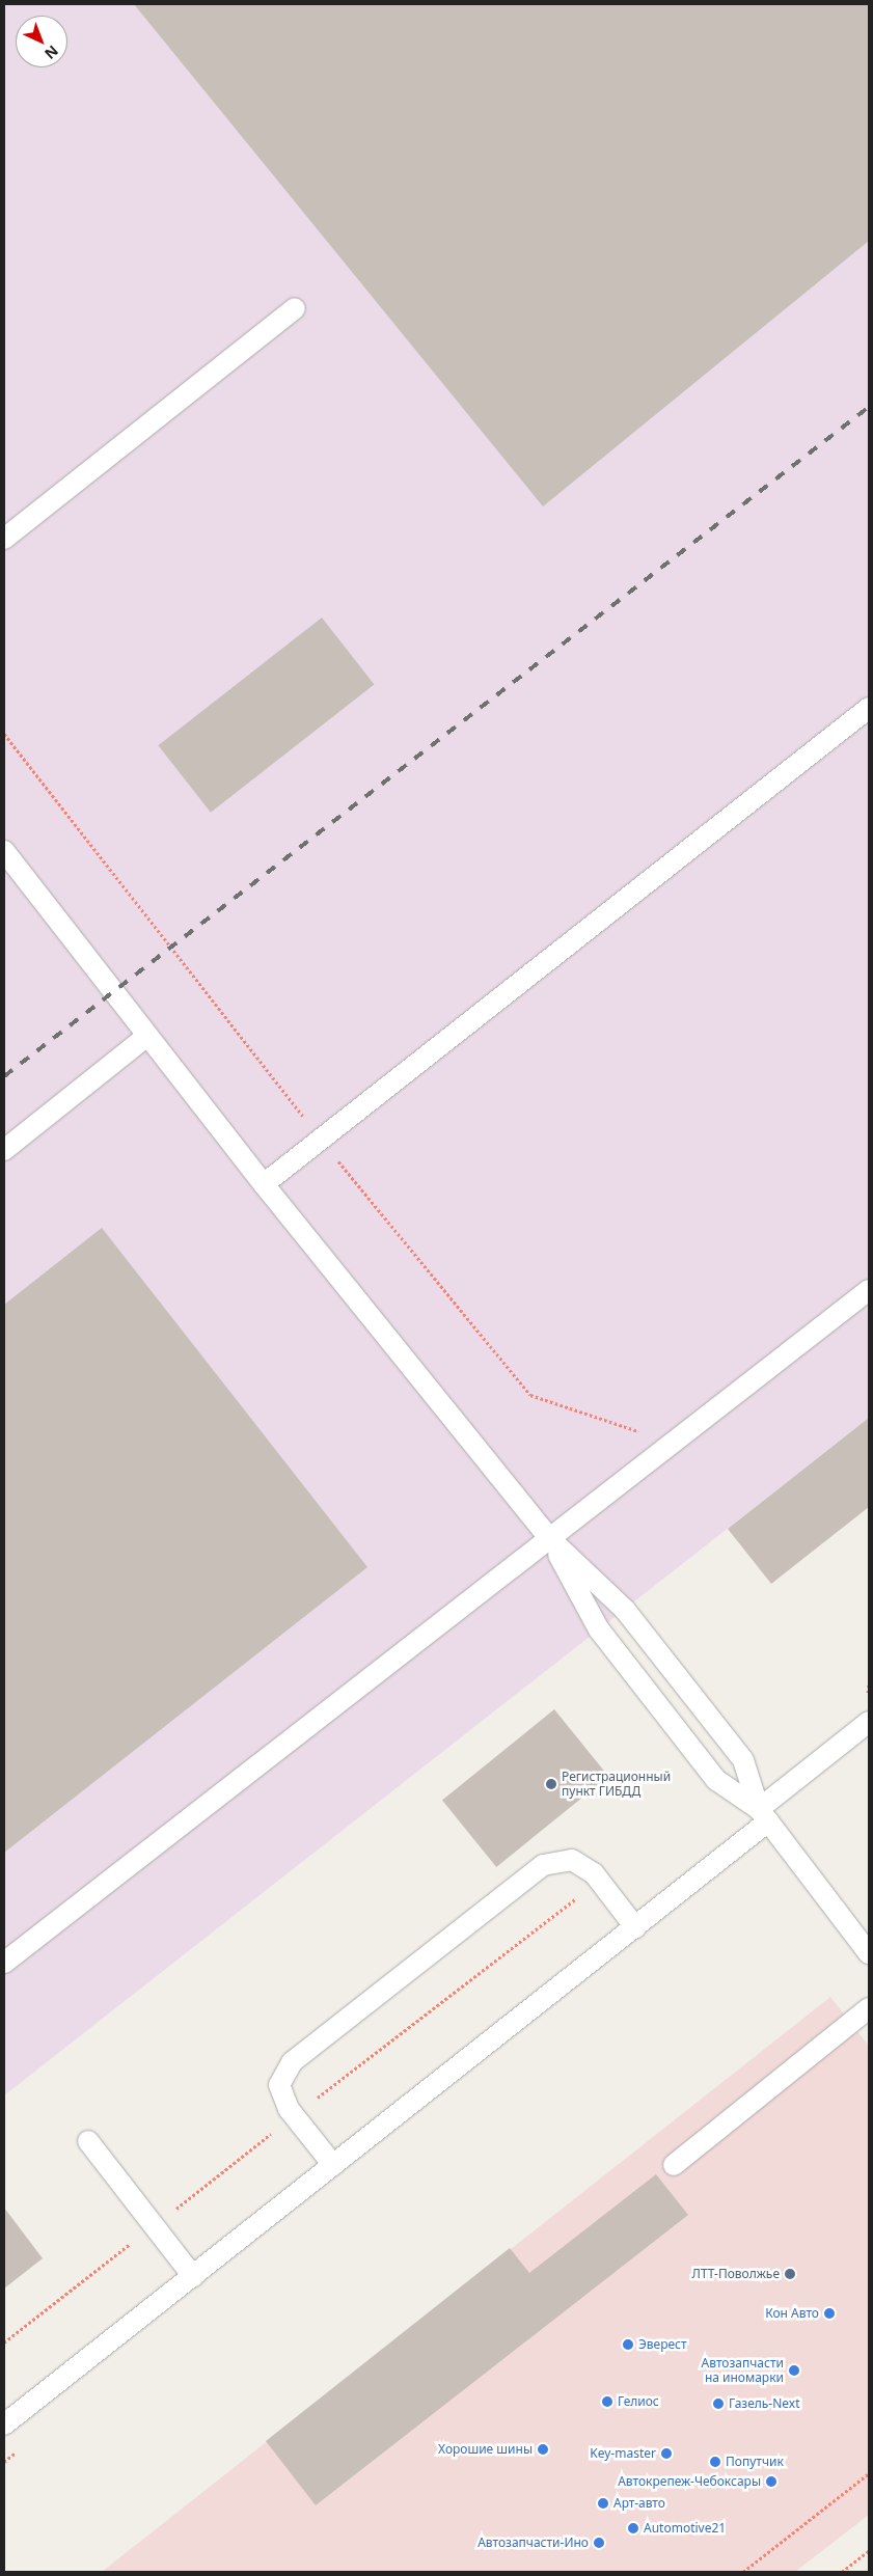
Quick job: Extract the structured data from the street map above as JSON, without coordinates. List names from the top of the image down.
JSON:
{
  "places": [
    "Регистрационный пункт ГИБДД",
    "ЛТТ-Поволжье",
    "Кон Авто",
    "Эверест",
    "Автозапчасти на иномарки",
    "Гелиос",
    "Газель-Next",
    "Хорошие шины",
    "Key-master",
    "Попутчик",
    "Автокрепеж-Чебоксары",
    "Арт-авто",
    "Automotive21",
    "Автозапчасти-Ино"
  ],
  "north": "bottom right"
}
